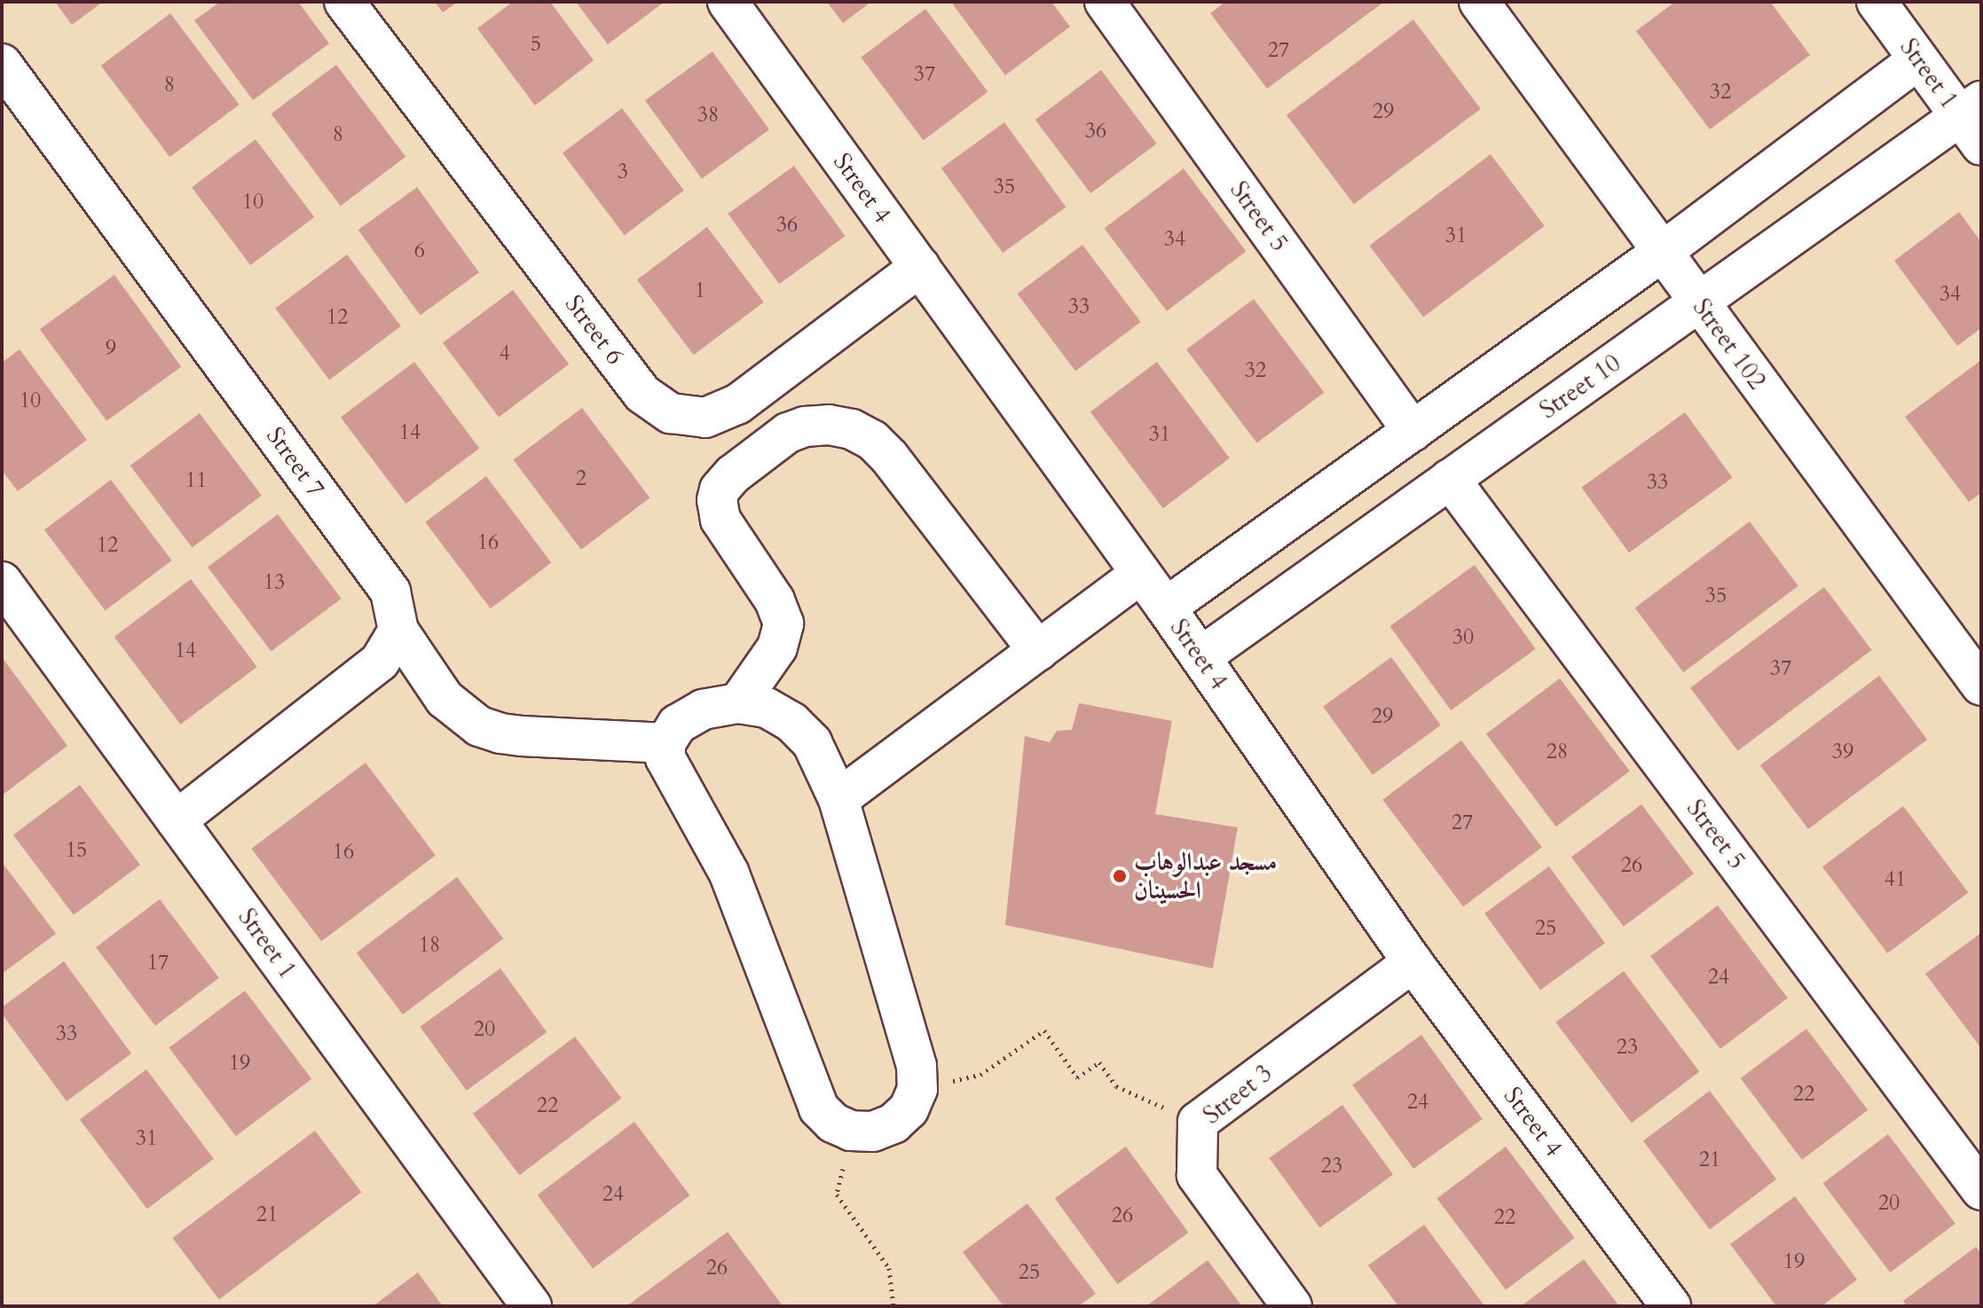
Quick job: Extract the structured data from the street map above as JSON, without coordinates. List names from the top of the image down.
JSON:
{
  "streets": {
    "street": [
      "Street 1",
      "Street 4",
      "Street 5",
      "Street 6",
      "Street 102",
      "Street 10",
      "Street 7",
      "Street 3"
    ]
  },
  "crossings": [
    ["Street 1", "Street 10"],
    ["Street 4", "Street 6"],
    ["Street 4", "Street 10"],
    ["Street 4", "Street 3"],
    ["Street 5", "Street 10"],
    ["Street 102", "Street 10"]
  ],
  "places": ["مسجد عبدالوهاب الحسينان"],
  "house_numbers": [
    "5",
    "27",
    "37",
    "8",
    "32",
    "29",
    "38",
    "36",
    "8",
    "3",
    "35",
    "10",
    "36",
    "31",
    "34",
    "6",
    "1",
    "34",
    "33",
    "12",
    "9",
    "4",
    "32",
    "10",
    "14",
    "31",
    "2",
    "11",
    "33",
    "16",
    "12",
    "13",
    "35",
    "30",
    "14",
    "37",
    "29",
    "28",
    "39",
    "27",
    "15",
    "16",
    "26",
    "41",
    "25",
    "18",
    "17",
    "24",
    "20",
    "33",
    "23",
    "19",
    "22",
    "24",
    "22",
    "31",
    "21",
    "23",
    "24",
    "20",
    "21",
    "26",
    "22",
    "19",
    "26",
    "25"
  ]
}
